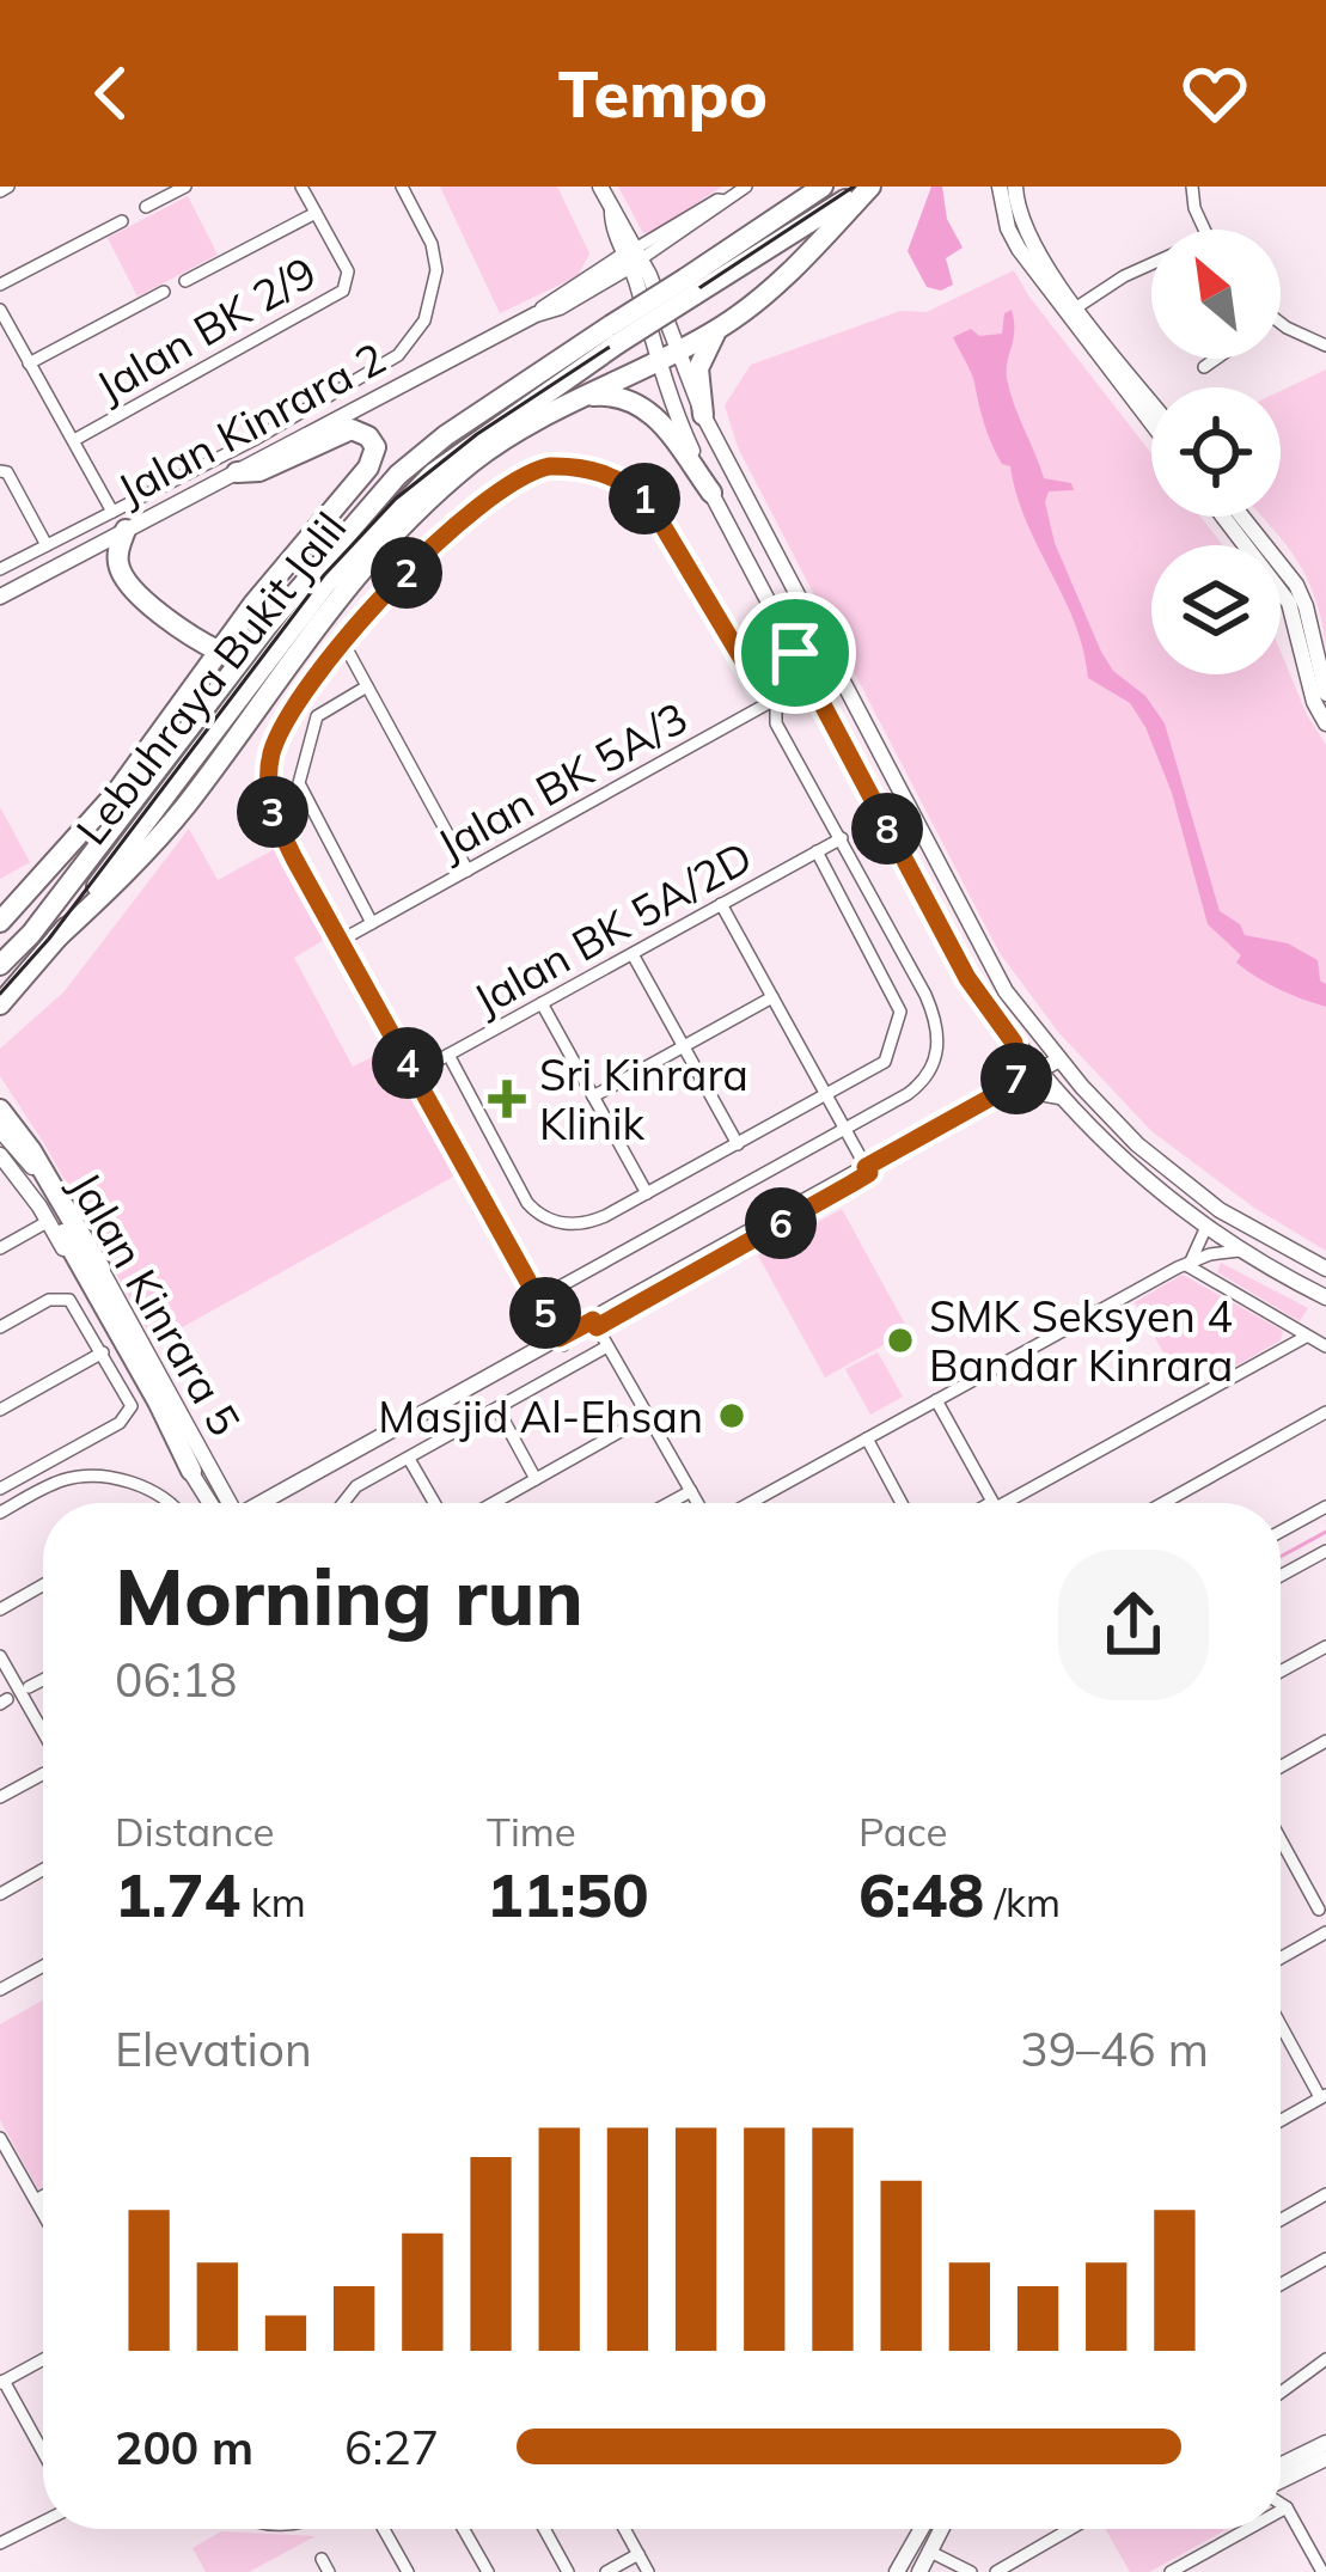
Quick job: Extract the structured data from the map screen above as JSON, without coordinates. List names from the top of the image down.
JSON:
{
  "streets": {
    "highway": ["Lebuhraya Bukit Jalil"],
    "main road": ["Jalan Kinrara 2", "Jalan Kinrara 5"],
    "street": ["Jalan BK 2/9", "Jalan BK 5A/3", "Jalan BK 5A/2D"]
  },
  "places": {
    "health": ["Sri Kinrara Klinik"],
    "other": ["SMK Seksyen 4 Bandar Kinrara", "Masjid Al-Ehsan"]
  },
  "north": "top left",
  "page": {
    "header": "Tempo",
    "pins": [
      "1",
      "2",
      "3",
      "8",
      "4",
      "7",
      "6",
      "5"
    ],
    "heading": ["Morning run", "06:18"],
    "stats": [
      ["Distance", "1.74 km"],
      ["Time", "11:50"],
      ["Pace", "6:48 /km"]
    ],
    "chart": ["Elevation", "39–46 m"],
    "list": [
      {
        "name": "200 m",
        "note": "6:27"
      }
    ]
  }
}
